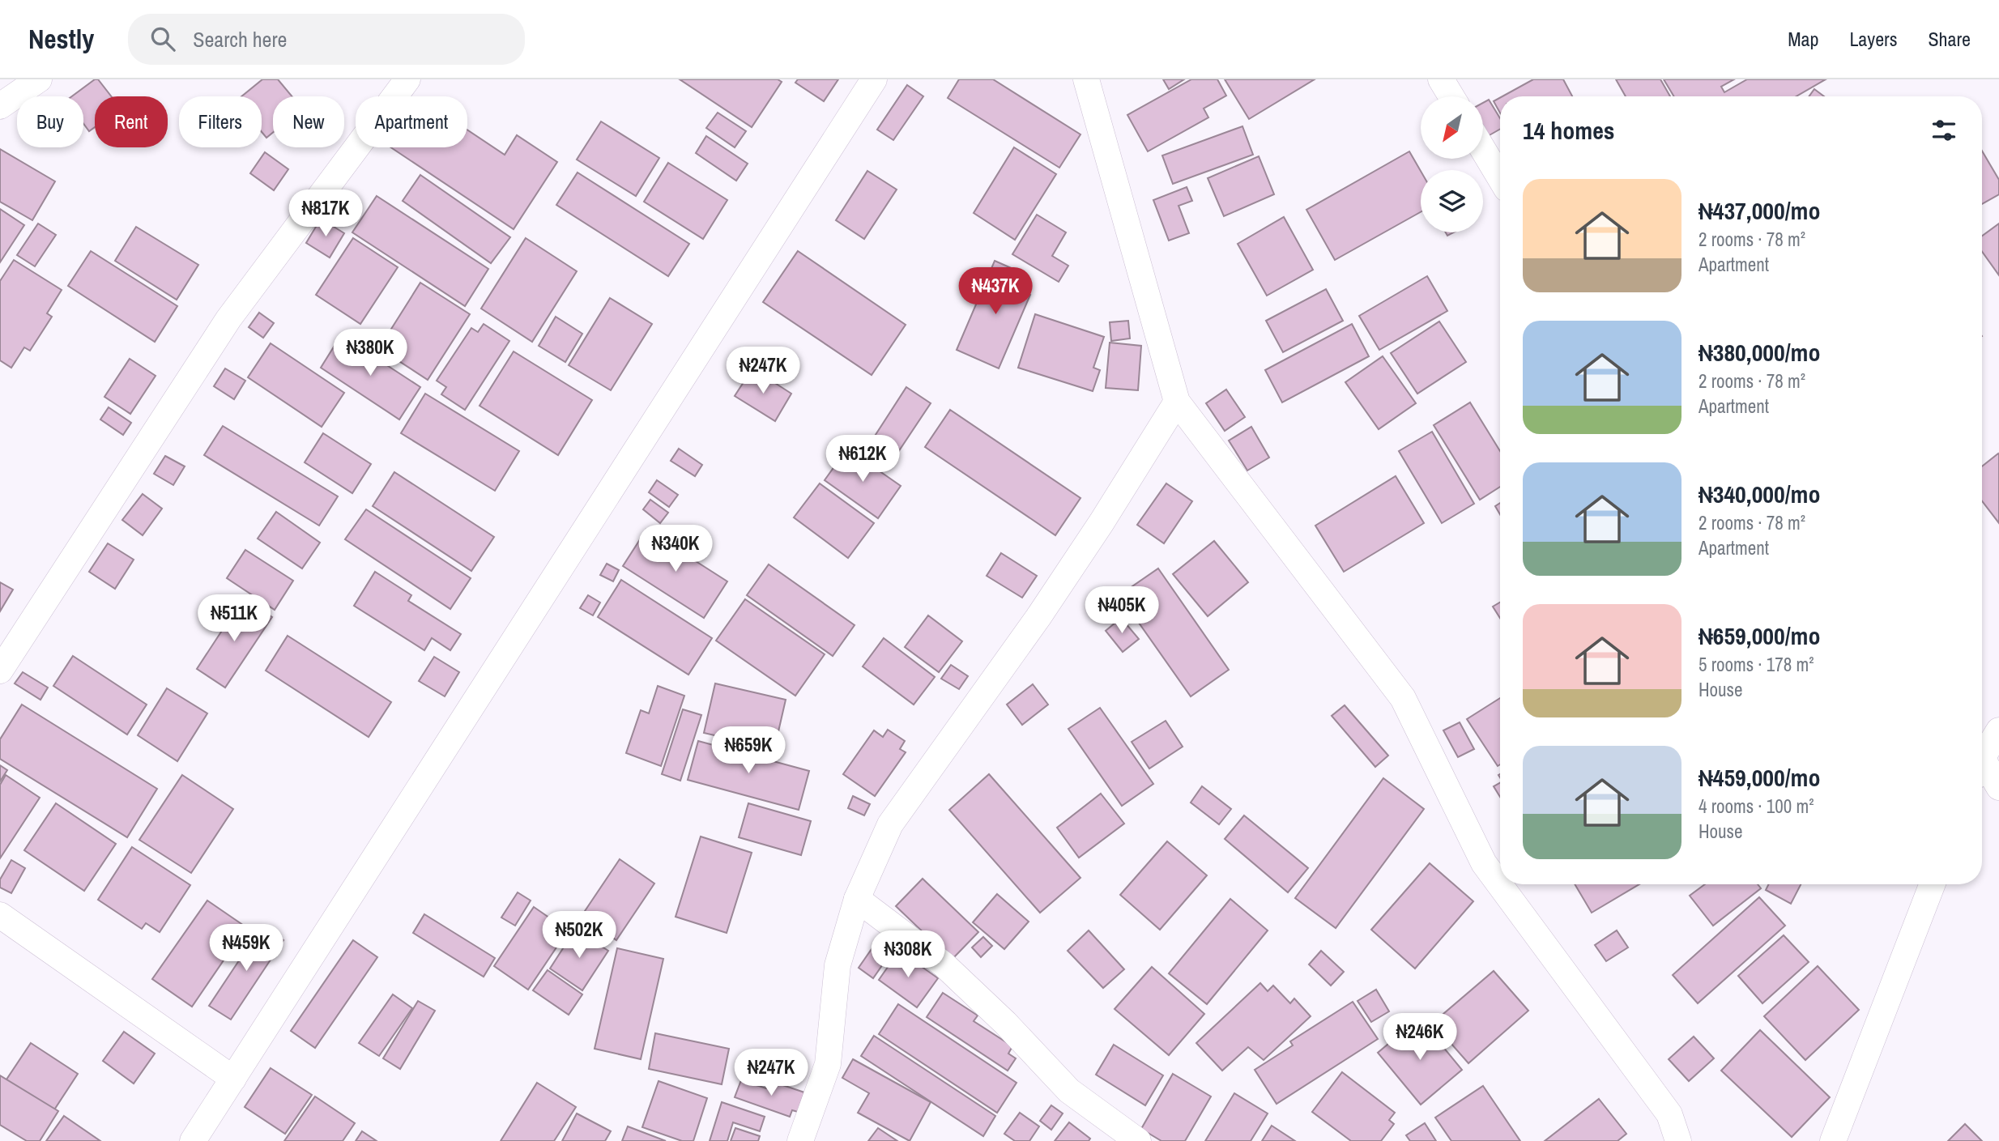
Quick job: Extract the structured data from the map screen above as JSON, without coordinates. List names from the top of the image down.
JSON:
{
  "north": "bottom left",
  "page": {
    "header": "Nestly",
    "search": "Search here",
    "nav": ["Map", "Layers", "Share"],
    "chip": [
      "Buy",
      "Rent",
      "Filters",
      "New",
      "Apartment"
    ],
    "heading": "14 homes",
    "list": [
      {
        "name": "₦437,000/mo",
        "note": "2 rooms · 78 m² · Apartment"
      },
      {
        "name": "₦380,000/mo",
        "note": "2 rooms · 78 m² · Apartment"
      },
      {
        "name": "₦340,000/mo",
        "note": "2 rooms · 78 m² · Apartment"
      },
      {
        "name": "₦659,000/mo",
        "note": "5 rooms · 178 m² · House"
      },
      {
        "name": "₦459,000/mo",
        "note": "4 rooms · 100 m² · House"
      }
    ],
    "price": [
      "₦817K",
      "₦437K",
      "₦380K",
      "₦247K",
      "₦612K",
      "₦340K",
      "₦405K",
      "₦511K",
      "₦659K",
      "₦502K",
      "₦459K",
      "₦308K",
      "₦246K",
      "₦247K"
    ]
  }
}
